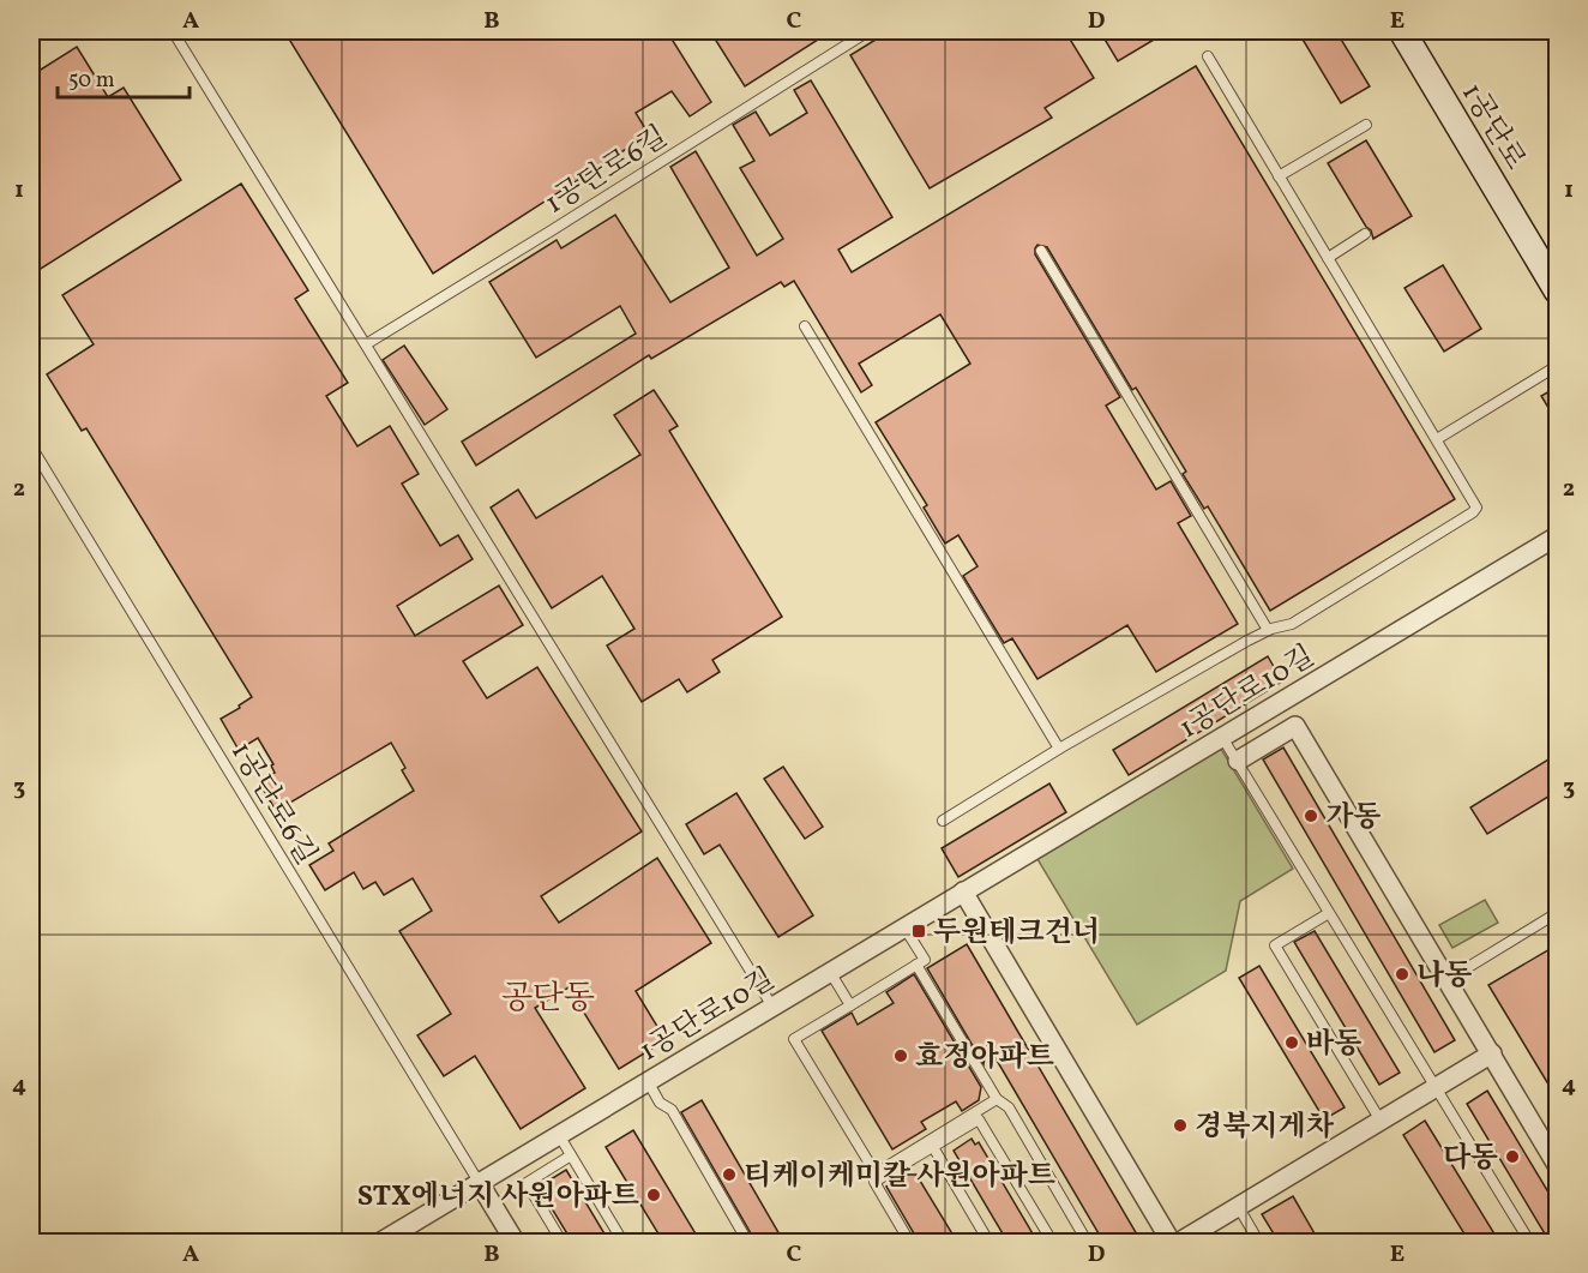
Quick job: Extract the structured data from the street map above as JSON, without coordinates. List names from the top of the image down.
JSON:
{
  "streets": {
    "street": ["1공단로", "1공단로10길"],
    "lane": ["1공단로6길"]
  },
  "crossings": [
    ["1공단로6길", "1공단로10길"]
  ],
  "districts": ["공단동"],
  "places": {
    "other": [
      "가동",
      "나동",
      "바동",
      "효정아파트",
      "경북지게차",
      "다동",
      "티케이케미칼 사원아파트",
      "STX에너지 사원아파트"
    ],
    "transit": ["두원테크건너"]
  },
  "scale_bar": "50 m",
  "grid": {
    "columns": [
      "A",
      "B",
      "C",
      "D",
      "E"
    ],
    "rows": [
      "1",
      "2",
      "3",
      "4"
    ]
  }
}
